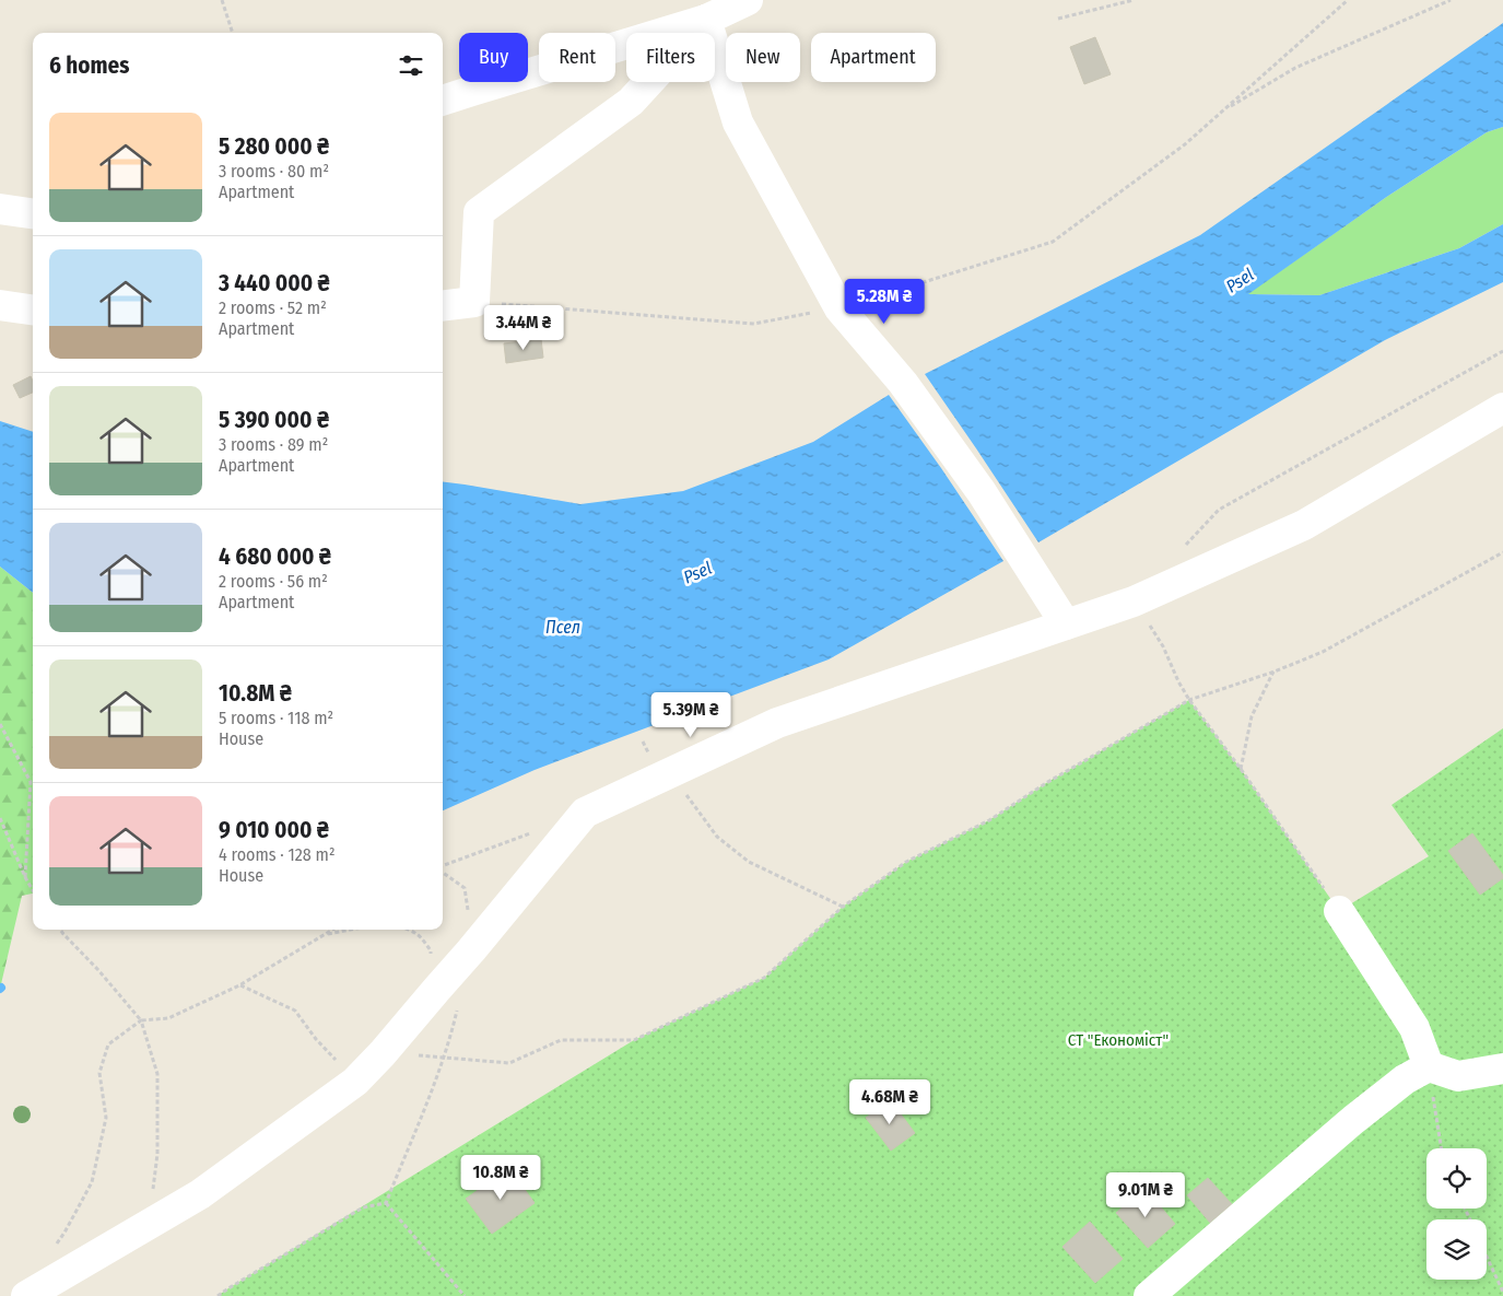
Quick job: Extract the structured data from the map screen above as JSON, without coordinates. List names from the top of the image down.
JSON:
{
  "water": ["Psel", "Псел"],
  "parks": ["СТ \"Економіст\""],
  "page": {
    "chip": [
      "Buy",
      "Rent",
      "Filters",
      "New",
      "Apartment"
    ],
    "heading": "6 homes",
    "list": [
      {
        "name": "5 280 000 ₴",
        "note": "3 rooms · 80 m² · Apartment"
      },
      {
        "name": "3 440 000 ₴",
        "note": "2 rooms · 52 m² · Apartment"
      },
      {
        "name": "5 390 000 ₴",
        "note": "3 rooms · 89 m² · Apartment"
      },
      {
        "name": "4 680 000 ₴",
        "note": "2 rooms · 56 m² · Apartment"
      },
      {
        "name": "10.8M ₴",
        "note": "5 rooms · 118 m² · House"
      },
      {
        "name": "9 010 000 ₴",
        "note": "4 rooms · 128 m² · House"
      }
    ],
    "price": [
      "5.28M ₴",
      "3.44M ₴",
      "5.39M ₴",
      "4.68M ₴",
      "10.8M ₴",
      "9.01M ₴"
    ]
  }
}
